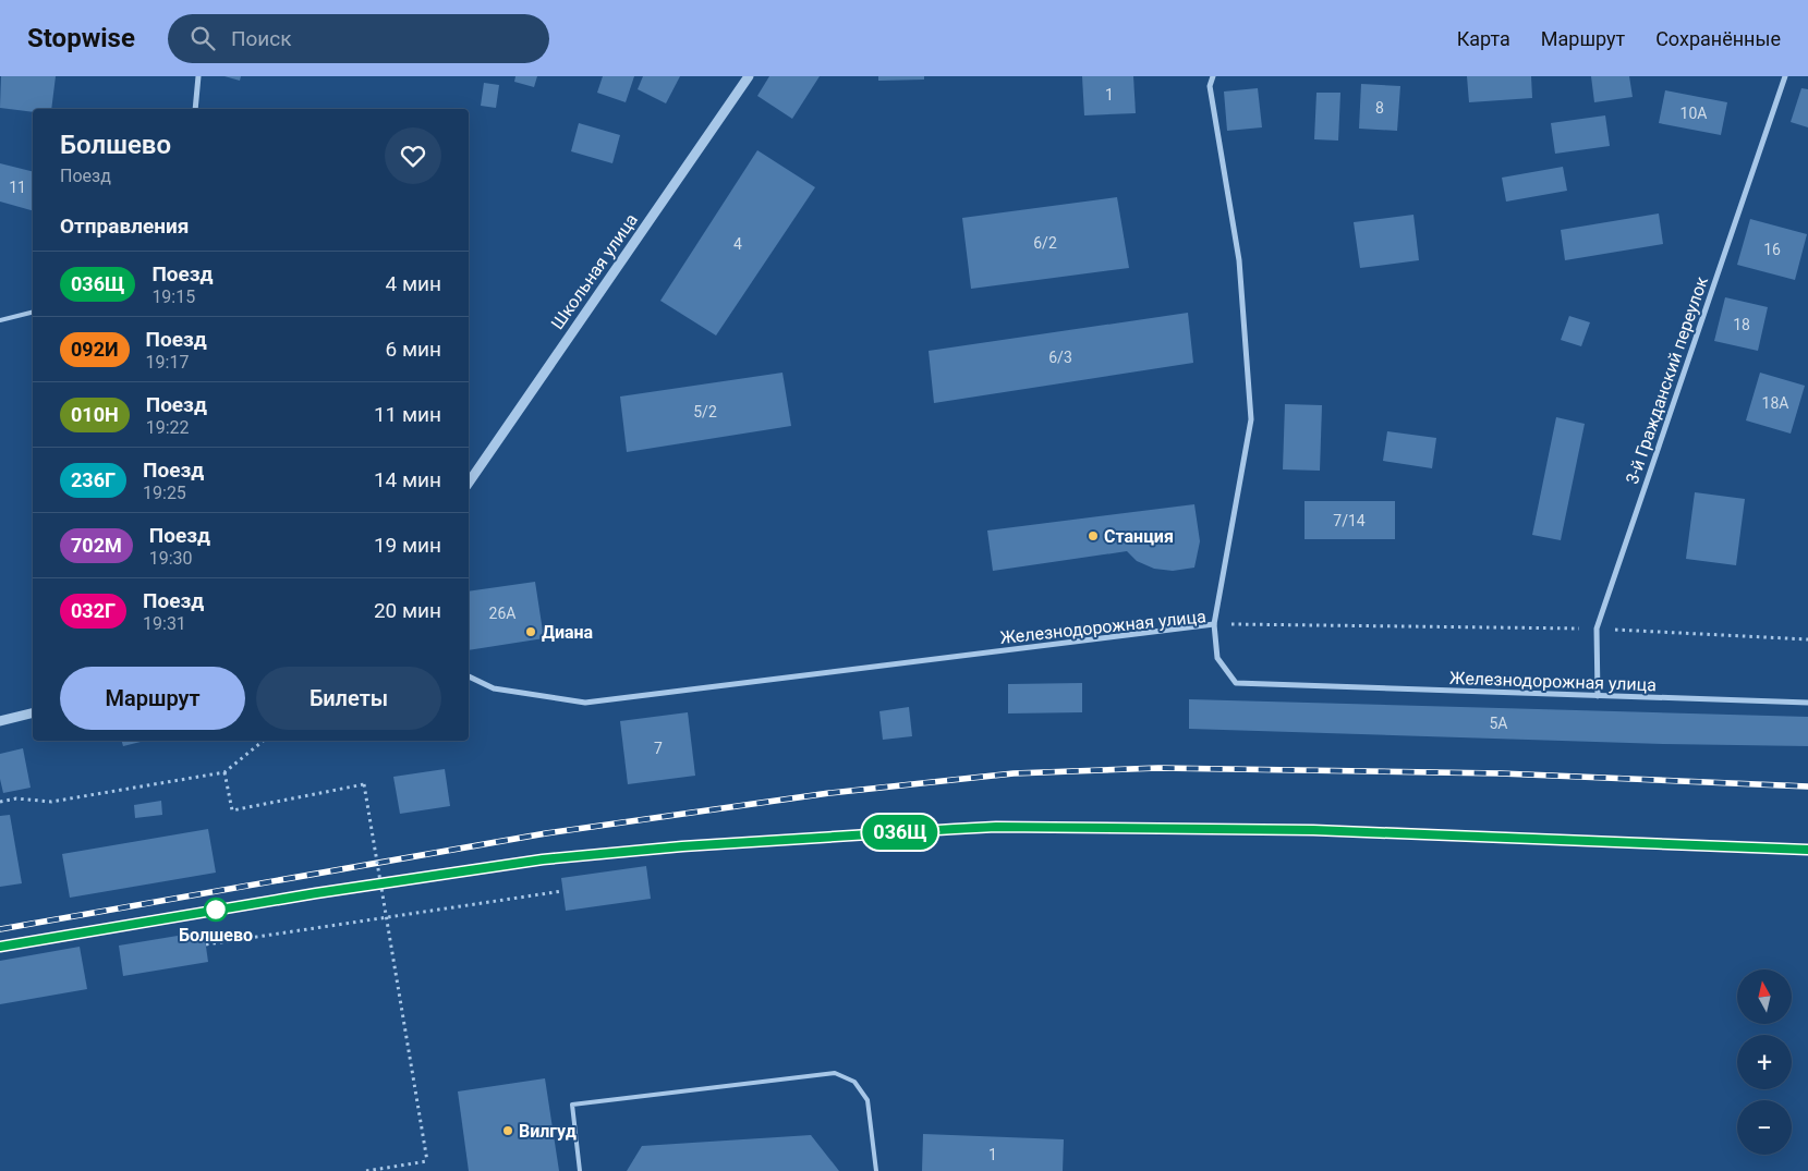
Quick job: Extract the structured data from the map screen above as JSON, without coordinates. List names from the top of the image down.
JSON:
{
  "streets": {
    "street": ["Школьная улица", "3-й Гражданский переулок", "Железнодорожная улица"]
  },
  "crossings": [
    ["3-й Гражданский переулок", "Железнодорожная улица"]
  ],
  "places": [
    "Станция",
    "Диана",
    "Болшево",
    "Вилгуд"
  ],
  "house_numbers": [
    "1",
    "8",
    "10А",
    "11",
    "6/2",
    "4",
    "16",
    "18",
    "6/3",
    "18А",
    "5/2",
    "7/14",
    "26А",
    "5А",
    "7",
    "1"
  ],
  "north": "top",
  "page": {
    "header": "Stopwise",
    "search": "Поиск",
    "nav": ["Карта", "Маршрут", "Сохранённые"],
    "on_map": "036Щ",
    "heading": [
      ["Болшево", "Поезд"],
      "Отправления"
    ],
    "list": [
      {
        "mark": "036Щ",
        "name": "Поезд",
        "note": "19:15",
        "value": "4 мин"
      },
      {
        "mark": "092И",
        "name": "Поезд",
        "note": "19:17",
        "value": "6 мин"
      },
      {
        "mark": "010Н",
        "name": "Поезд",
        "note": "19:22",
        "value": "11 мин"
      },
      {
        "mark": "236Г",
        "name": "Поезд",
        "note": "19:25",
        "value": "14 мин"
      },
      {
        "mark": "702М",
        "name": "Поезд",
        "note": "19:30",
        "value": "19 мин"
      },
      {
        "mark": "032Г",
        "name": "Поезд",
        "note": "19:31",
        "value": "20 мин"
      }
    ],
    "buttons": ["Маршрут", "Билеты"],
    "map_buttons": ["+", "−"]
  }
}
